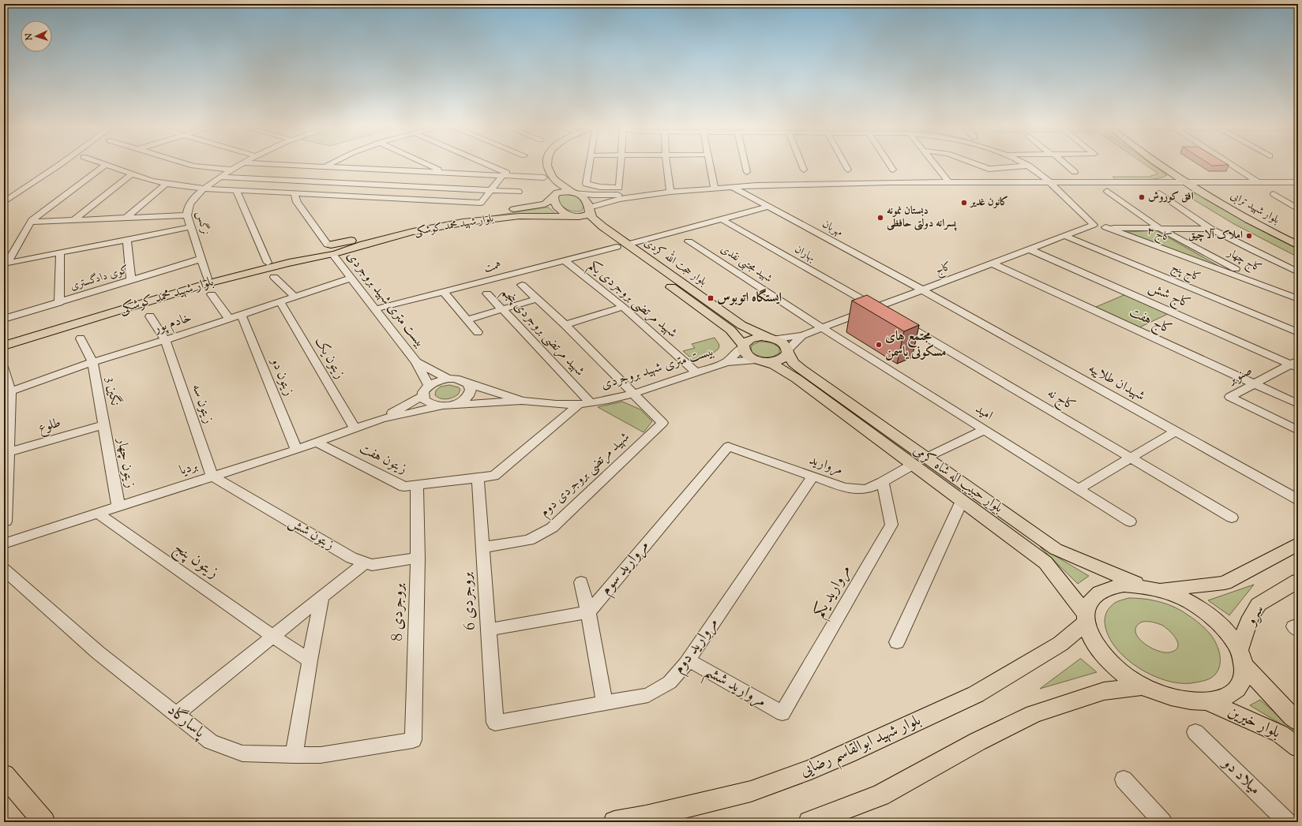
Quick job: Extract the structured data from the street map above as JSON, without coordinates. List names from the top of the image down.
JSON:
{
  "streets": {
    "main road": [
      "بلوار شهید ترابی",
      "بلوار شهید محمد کوشکی",
      "بلوار حجت الله کردی",
      "بلوار حبیب اله شاه کرمی",
      "سرو",
      "بلوار خیرین",
      "بلوار شهید ابوالقاسم رضایی"
    ],
    "street": [
      "نرگس",
      "مهربان",
      "کاج ۳",
      "بهاران",
      "کاج چهار",
      "شهید مجتبی نقدی",
      "همت",
      "کاج",
      "کاج پنج",
      "کوی دادگستری",
      "کاج شش",
      "بیست متری شهید بروجردی",
      "شهید مرتضی بروجردی یکم",
      "کاج هفت",
      "خادم پور",
      "شهید مرتضی بروجردی پنجم",
      "زیتون یک",
      "صنوبر",
      "زیتون دو",
      "شهیدان طلاییه",
      "نگین 3",
      "کاج نه",
      "زیتون سه",
      "امید",
      "طلوع",
      "زیتون هفت",
      "زیتون چهار",
      "مروارید",
      "بردیا",
      "شهید مرتضی بروجردی دوم",
      "زیتون شش",
      "زیتون پنج",
      "مروارید سوم",
      "مروارید یکم",
      "بروجردی 6",
      "بروجردی 8",
      "مروارید دوم",
      "مروارید ششم",
      "پاسارگاد",
      "میلاد دو"
    ]
  },
  "crossings": [
    ["نرگس", "بلوار شهید محمد کوشکی"],
    ["نرگس", "کوی دادگستری"],
    ["بلوار شهید محمد کوشکی", "بلوار حجت الله کردی"],
    ["بلوار شهید محمد کوشکی", "بیست متری شهید بروجردی"],
    ["مهربان", "همت"],
    ["مهربان", "کاج"],
    ["مهربان", "شهیدان طلاییه"],
    ["کاج ۳", "کاج چهار"],
    ["بهاران", "همت"],
    ["بهاران", "کاج"],
    ["بلوار حجت الله کردی", "همت"],
    ["بلوار حجت الله کردی", "کاج"],
    ["بلوار حجت الله کردی", "بیست متری شهید بروجردی"],
    ["بلوار حجت الله کردی", "بلوار حبیب اله شاه کرمی"],
    ["شهید مجتبی نقدی", "کاج"],
    ["شهید مجتبی نقدی", "امید"],
    ["همت", "بیست متری شهید بروجردی"],
    ["همت", "شهید مرتضی بروجردی یکم"],
    ["کاج", "کاج پنج"],
    ["کاج", "کاج شش"],
    ["کاج", "کاج هفت"],
    ["کاج", "شهیدان طلاییه"],
    ["کاج", "امید"],
    ["کاج", "بلوار حبیب اله شاه کرمی"],
    ["کاج شش", "صنوبر"],
    ["بیست متری شهید بروجردی", "شهید مرتضی بروجردی یکم"],
    ["بیست متری شهید بروجردی", "خادم پور"],
    ["بیست متری شهید بروجردی", "شهید مرتضی بروجردی پنجم"],
    ["بیست متری شهید بروجردی", "زیتون هفت"],
    ["بیست متری شهید بروجردی", "شهید مرتضی بروجردی دوم"],
    ["بیست متری شهید بروجردی", "بلوار حبیب اله شاه کرمی"],
    ["کاج هفت", "صنوبر"],
    ["خادم پور", "زیتون یک"],
    ["خادم پور", "زیتون دو"],
    ["خادم پور", "نگین 3"],
    ["خادم پور", "زیتون سه"],
    ["شهید مرتضی بروجردی پنجم", "زیتون هفت"],
    ["زیتون یک", "بردیا"],
    ["زیتون دو", "بردیا"],
    ["نگین 3", "طلوع"],
    ["نگین 3", "زیتون چهار"],
    ["زیتون سه", "بردیا"],
    ["زیتون سه", "زیتون شش"],
    ["طلوع", "زیتون چهار"],
    ["زیتون هفت", "بردیا"],
    ["زیتون هفت", "بروجردی 6"],
    ["زیتون هفت", "بروجردی 8"],
    ["زیتون چهار", "بردیا"],
    ["مروارید", "بلوار حبیب اله شاه کرمی"],
    ["مروارید", "مروارید سوم"],
    ["مروارید", "مروارید یکم"],
    ["مروارید", "مروارید دوم"],
    ["بردیا", "زیتون شش"],
    ["بردیا", "زیتون پنج"],
    ["شهید مرتضی بروجردی دوم", "بروجردی 6"],
    ["بلوار حبیب اله شاه کرمی", "سرو"],
    ["بلوار حبیب اله شاه کرمی", "بلوار خیرین"],
    ["بلوار حبیب اله شاه کرمی", "بلوار شهید ابوالقاسم رضایی"],
    ["زیتون شش", "بروجردی 8"],
    ["مروارید یکم", "مروارید ششم"],
    ["بروجردی 6", "مروارید دوم"],
    ["بروجردی 8", "پاسارگاد"],
    ["سرو", "بلوار خیرین"],
    ["مروارید دوم", "مروارید ششم"]
  ],
  "places": {
    "other": [
      "افق کوروش",
      "کانون غدیر",
      "دبستان نمونه پسرانه دولتی حافظی",
      "املاک آلاچیق",
      "مجتمع های مسکونی یاسمن"
    ],
    "transit": ["ایستگاه اتوبوس"]
  },
  "north": "left"
}
